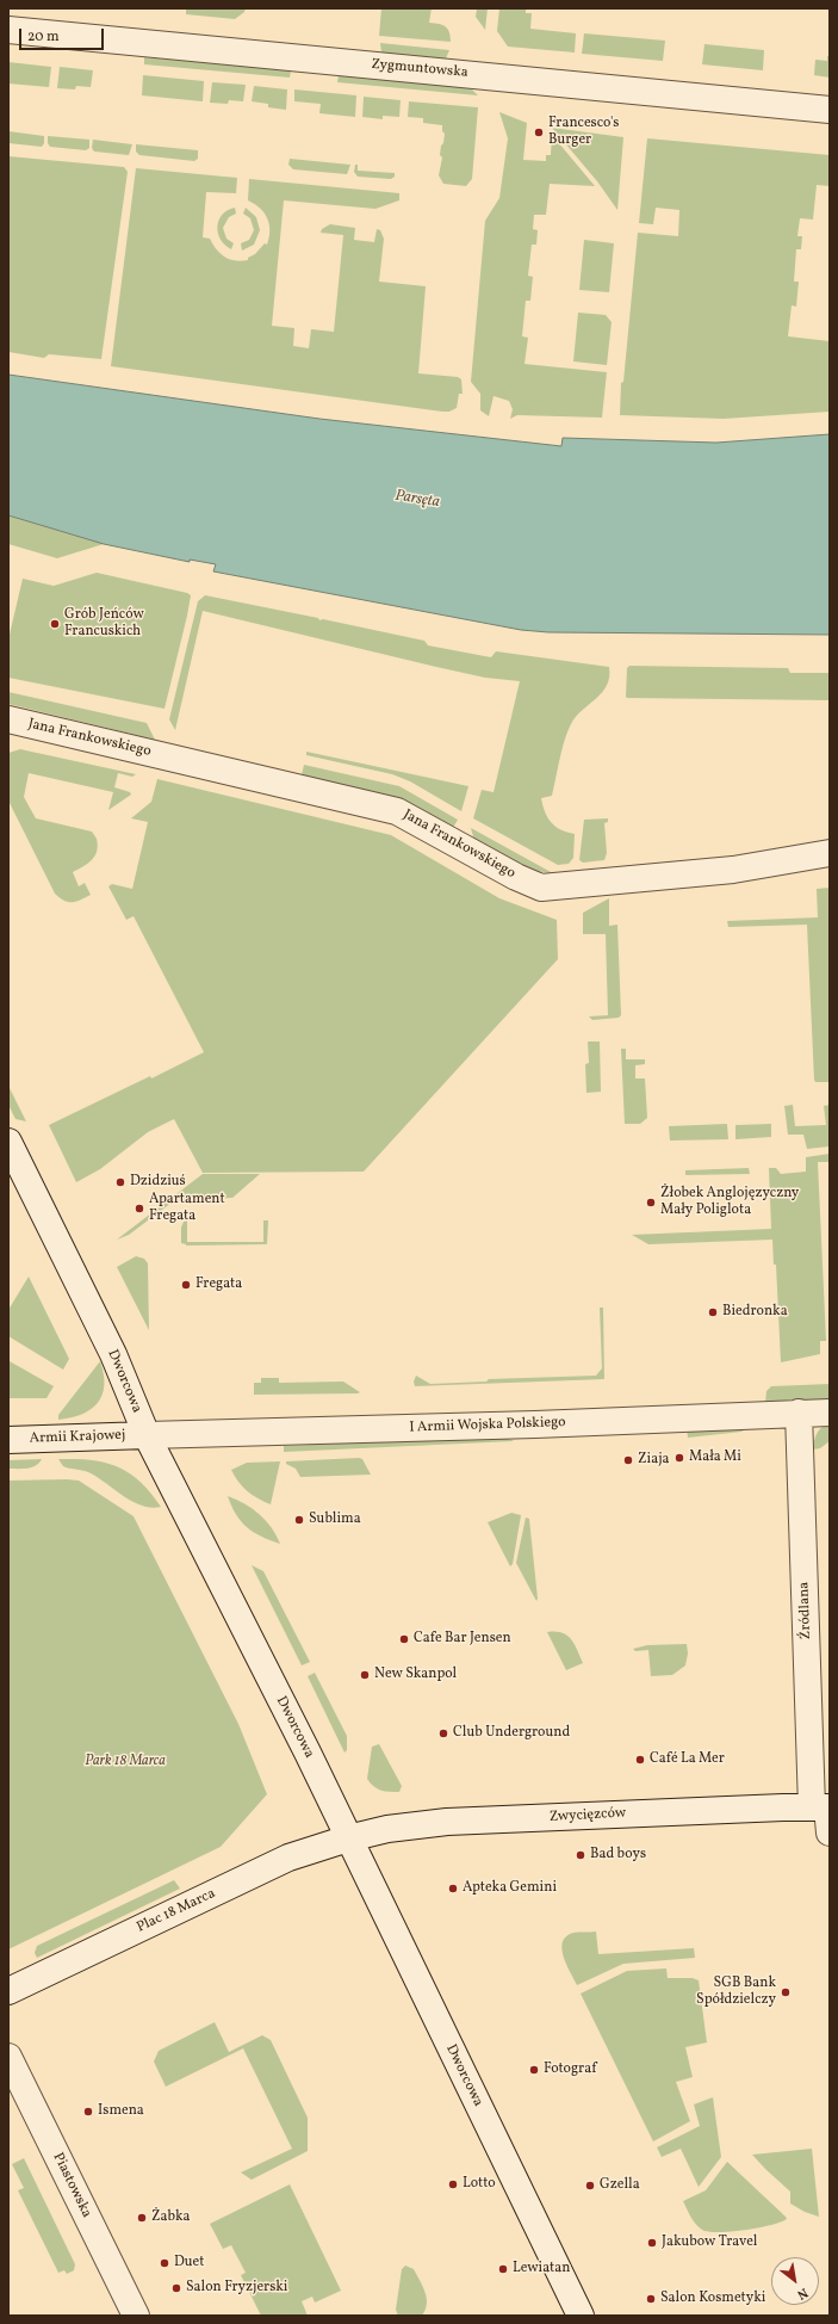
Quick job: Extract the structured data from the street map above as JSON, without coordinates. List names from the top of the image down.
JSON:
{
  "streets": {
    "street": [
      "Zygmuntowska",
      "Jana Frankowskiego",
      "Dworcowa",
      "I Armii Wojska Polskiego",
      "Armii Krajowej",
      "Źródlana",
      "Zwycięzców",
      "Plac 18 Marca",
      "Piastowska"
    ]
  },
  "crossings": [
    ["Dworcowa", "I Armii Wojska Polskiego"],
    ["Dworcowa", "Armii Krajowej"],
    ["Dworcowa", "Zwycięzców"],
    ["Dworcowa", "Plac 18 Marca"],
    ["I Armii Wojska Polskiego", "Armii Krajowej"],
    ["I Armii Wojska Polskiego", "Źródlana"],
    ["Źródlana", "Zwycięzców"],
    ["Zwycięzców", "Plac 18 Marca"]
  ],
  "water": ["Parsęta"],
  "parks": ["Park 18 Marca"],
  "places": [
    "Francesco's Burger",
    "Grób Jeńców Francuskich",
    "Dzidziuś",
    "Żłobek Anglojęzyczny Mały Poliglota",
    "Apartament Fregata",
    "Fregata",
    "Biedronka",
    "Mała Mi",
    "Ziaja",
    "Sublima",
    "Cafe Bar Jensen",
    "New Skanpol",
    "Club Underground",
    "Café La Mer",
    "Bad boys",
    "Apteka Gemini",
    "SGB Bank Spółdzielczy",
    "Fotograf",
    "Ismena",
    "Lotto",
    "Gzella",
    "Żabka",
    "Jakubow Travel",
    "Duet",
    "Lewiatan",
    "Salon Fryzjerski",
    "Salon Kosmetyki"
  ],
  "scale_bar": "20 m",
  "north": "bottom right"
}
